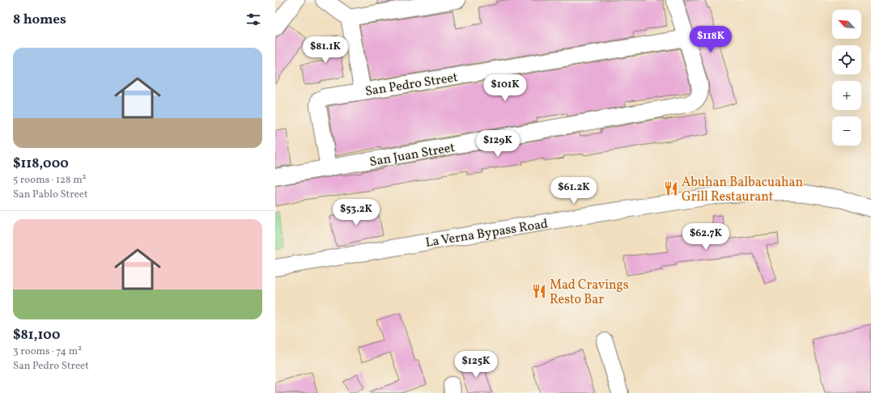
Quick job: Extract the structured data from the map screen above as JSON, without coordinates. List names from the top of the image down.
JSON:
{
  "streets": {
    "street": ["San Pedro Street", "San Juan Street", "La Verna Bypass Road"]
  },
  "crossings": [
    ["San Pedro Street", "San Juan Street"]
  ],
  "places": {
    "restaurant": ["Abuhan Balbacuahan Grill Restaurant", "Mad Cravings Resto Bar"]
  },
  "north": "top left",
  "page": {
    "heading": "8 homes",
    "map_buttons": ["+", "−"],
    "price": [
      "$118K",
      "$81.1K",
      "$101K",
      "$129K",
      "$61.2K",
      "$53.2K",
      "$62.7K",
      "$125K"
    ],
    "list": [
      {
        "name": "$118,000",
        "note": "5 rooms · 128 m² · San Pablo Street"
      },
      {
        "name": "$81,100",
        "note": "3 rooms · 74 m² · San Pedro Street"
      }
    ]
  }
}
